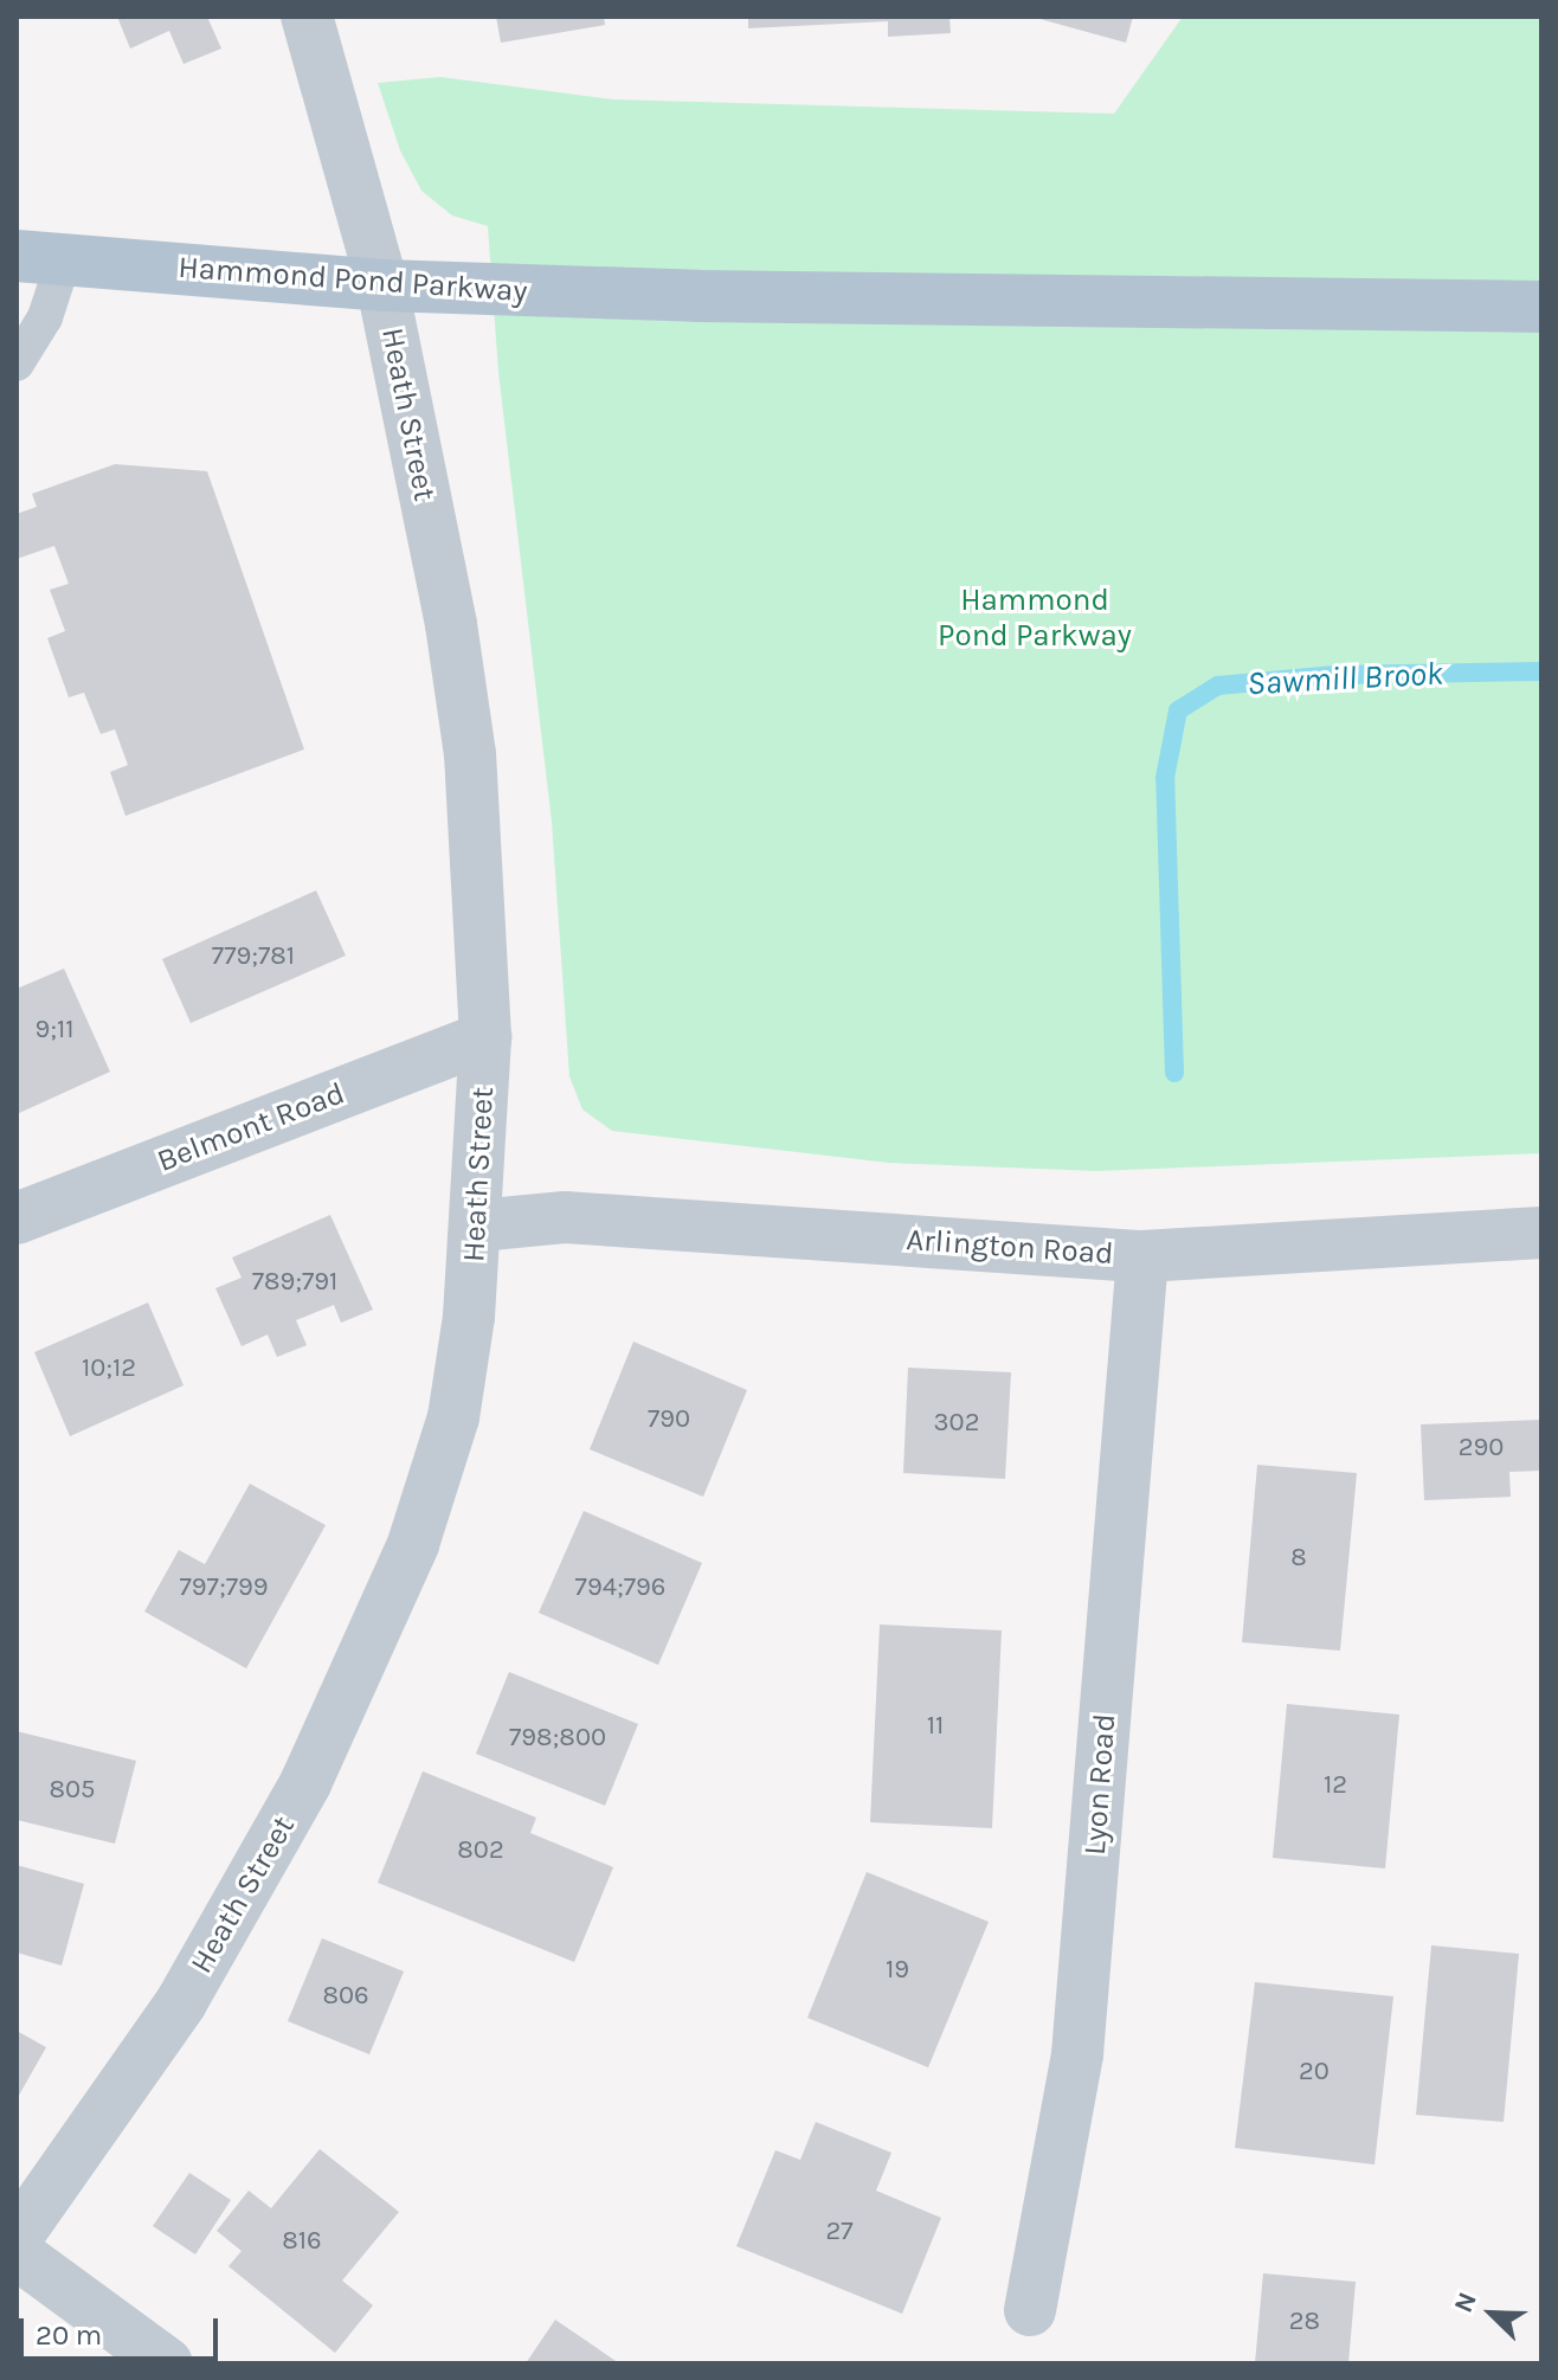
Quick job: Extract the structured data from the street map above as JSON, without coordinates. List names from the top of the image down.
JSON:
{
  "streets": {
    "main road": ["Hammond Pond Parkway"],
    "street": [
      "Heath Street",
      "Belmont Road",
      "Arlington Road",
      "Lyon Road"
    ]
  },
  "crossings": [
    ["Hammond Pond Parkway", "Heath Street"],
    ["Heath Street", "Belmont Road"],
    ["Heath Street", "Arlington Road"],
    ["Arlington Road", "Lyon Road"]
  ],
  "water": ["Sawmill Brook"],
  "parks": ["Hammond Pond Parkway"],
  "house_numbers": [
    "779;781",
    "9;11",
    "789;791",
    "10;12",
    "790",
    "302",
    "290",
    "8",
    "797;799",
    "794;796",
    "11",
    "798;800",
    "12",
    "805",
    "802",
    "19",
    "806",
    "20",
    "27",
    "816",
    "28"
  ],
  "scale_bar": "20 m",
  "north": "top left"
}
